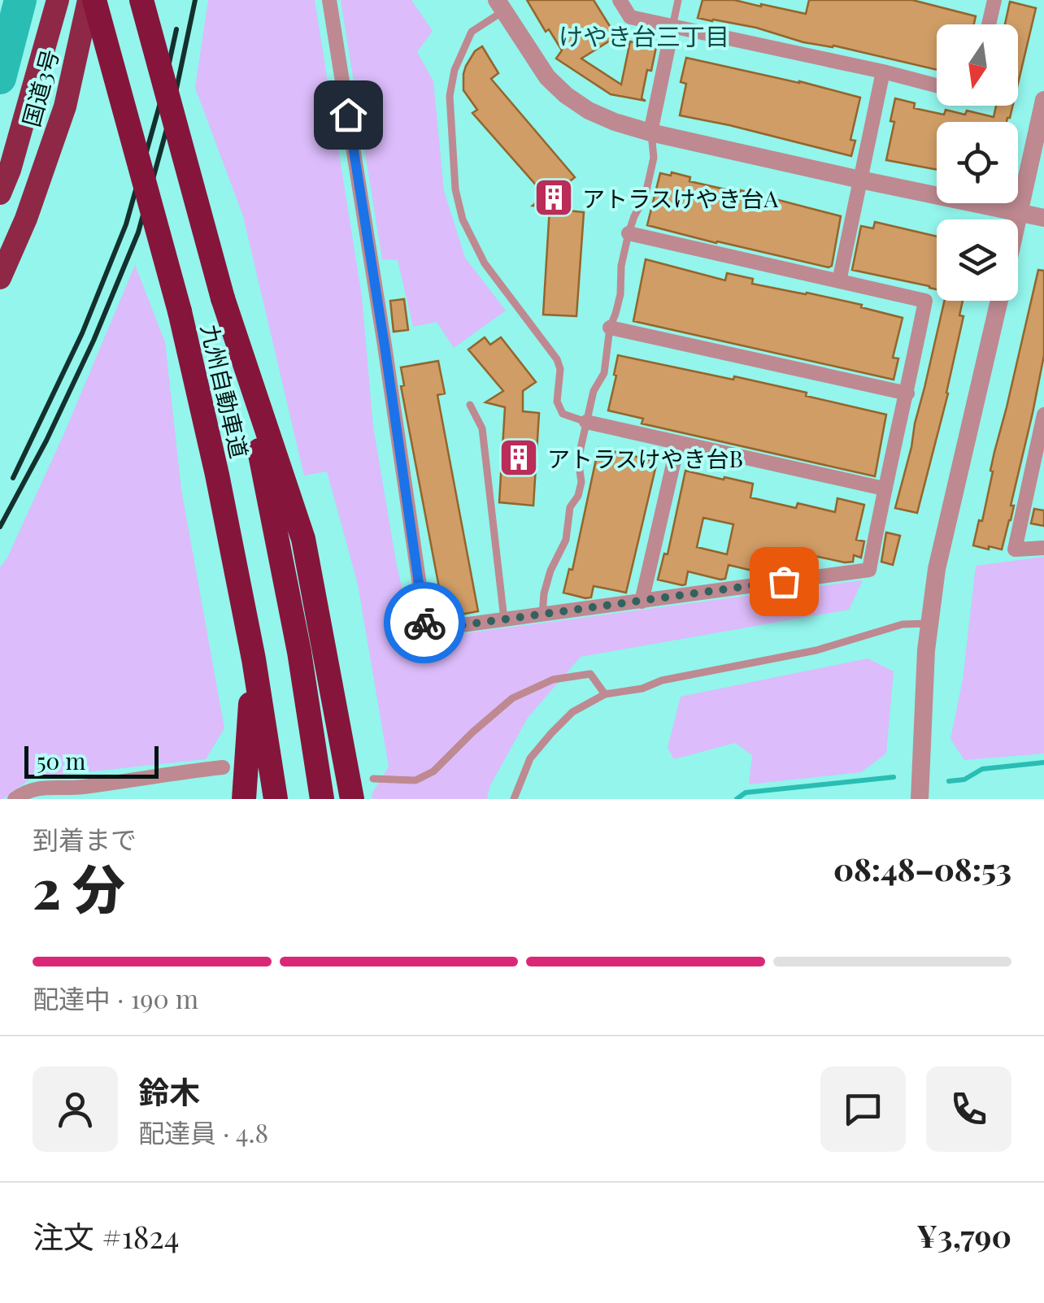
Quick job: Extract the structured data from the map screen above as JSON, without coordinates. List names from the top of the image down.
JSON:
{
  "streets": {
    "highway": ["国道3号", "九州自動車道"]
  },
  "crossings": [
    ["国道3号", "九州自動車道"]
  ],
  "districts": ["けやき台三丁目"],
  "places": {
    "building": ["アトラスけやき台A", "アトラスけやき台B"]
  },
  "scale_bar": "50 m",
  "north": "bottom",
  "page": {
    "scale": "50 m",
    "heading": ["2 分", "到着まで", "08:48–08:53"],
    "panel": [
      "鈴木",
      "配達員 · 4.8",
      "注文 #1824",
      "¥3,790"
    ],
    "bar": "配達中 · 190 m"
  }
}
